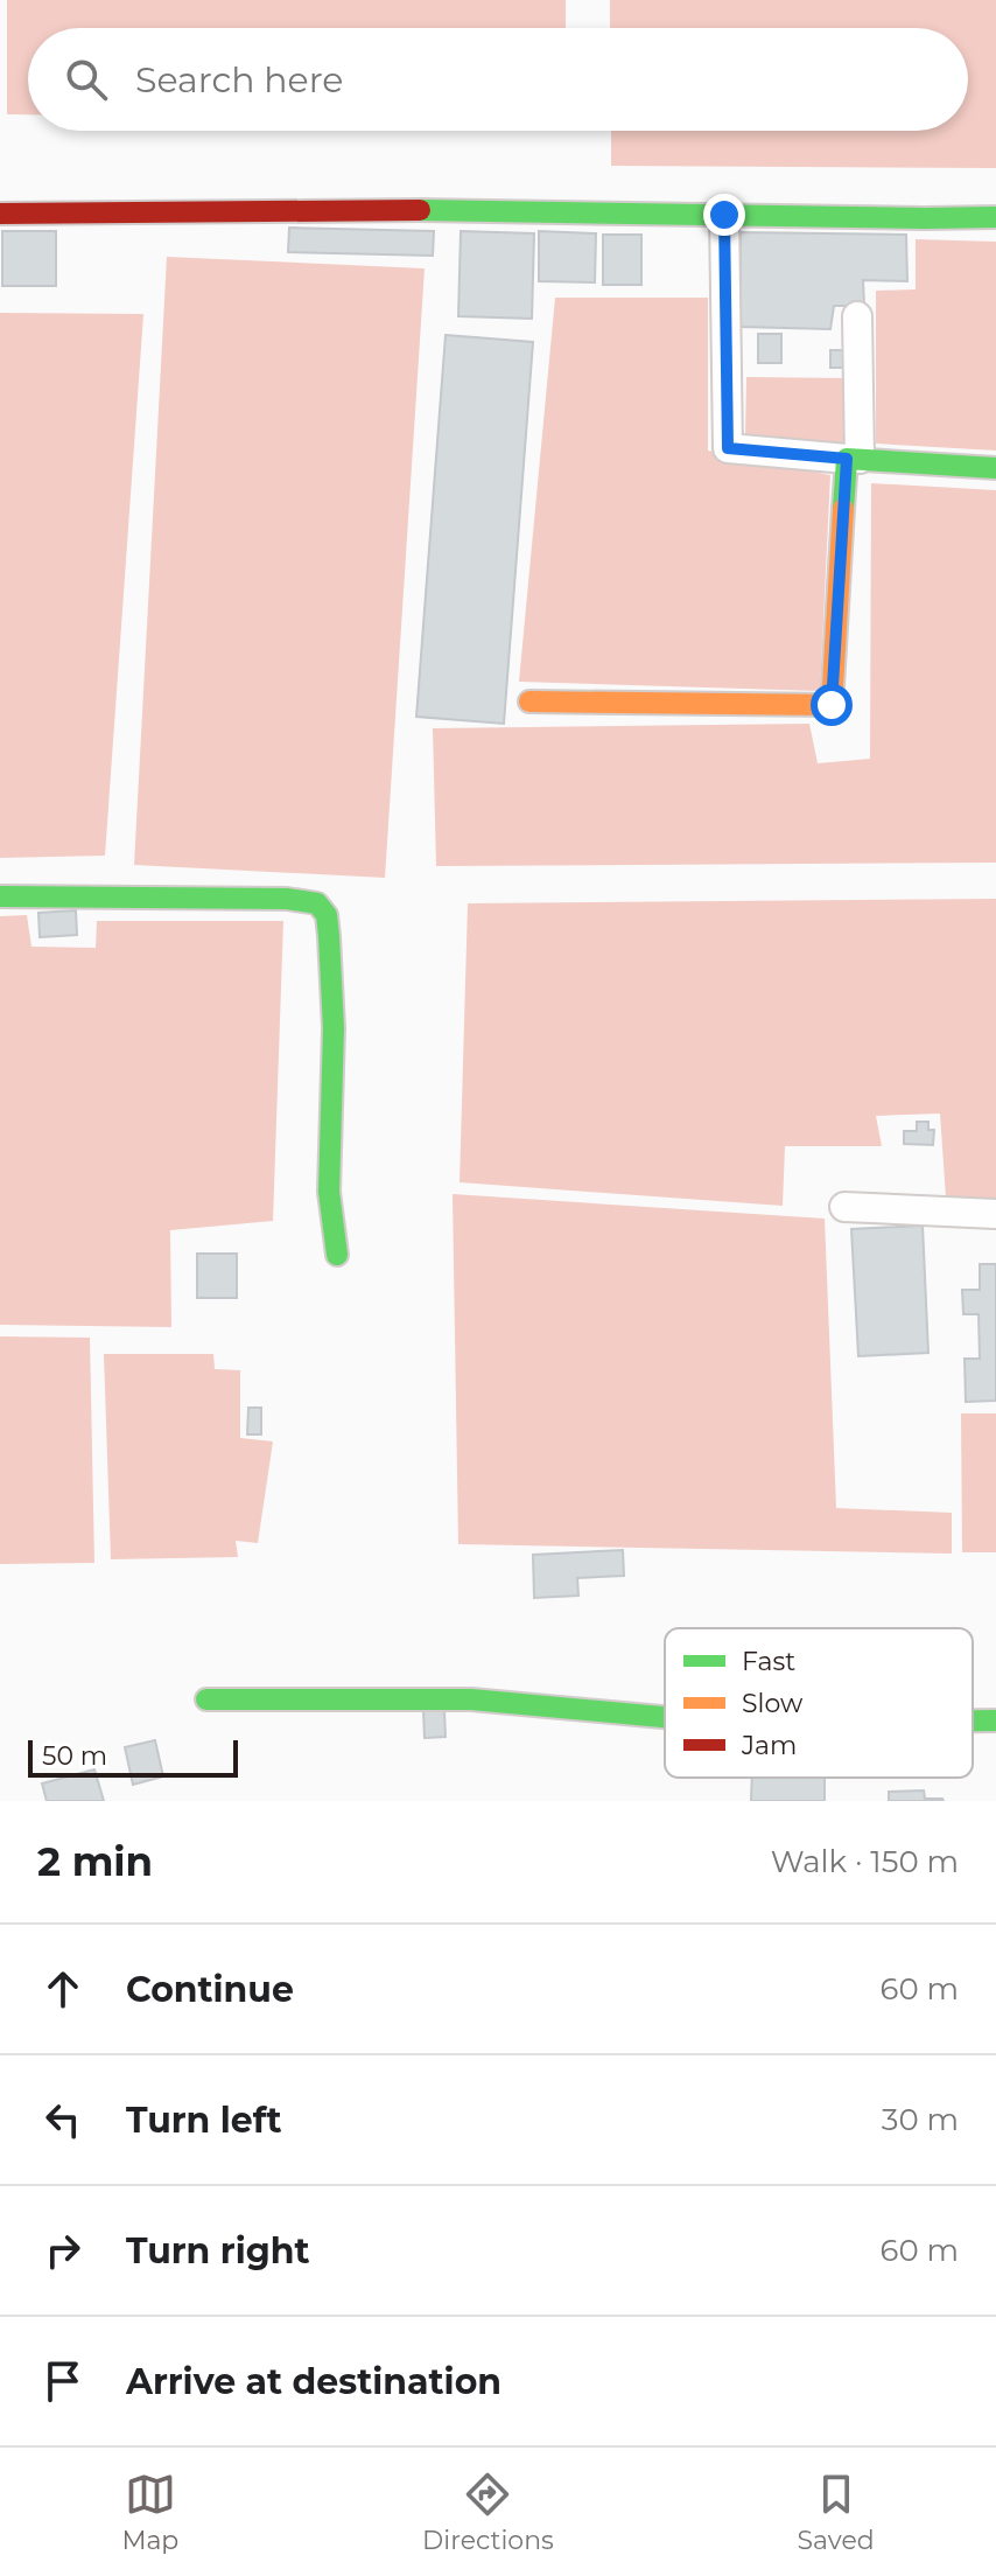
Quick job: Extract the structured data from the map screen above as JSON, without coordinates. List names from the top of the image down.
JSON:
{
  "legend": ["Fast", "Slow", "Jam"],
  "scale_bar": "50 m",
  "page": {
    "search": "Search here",
    "scale": "50 m",
    "heading": ["2 min", "Walk · 150 m"],
    "list": [
      ["Continue", "60 m"],
      ["Turn left", "30 m"],
      ["Turn right", "60 m"],
      "Arrive at destination"
    ],
    "nav": ["Map", "Directions", "Saved"]
  }
}
